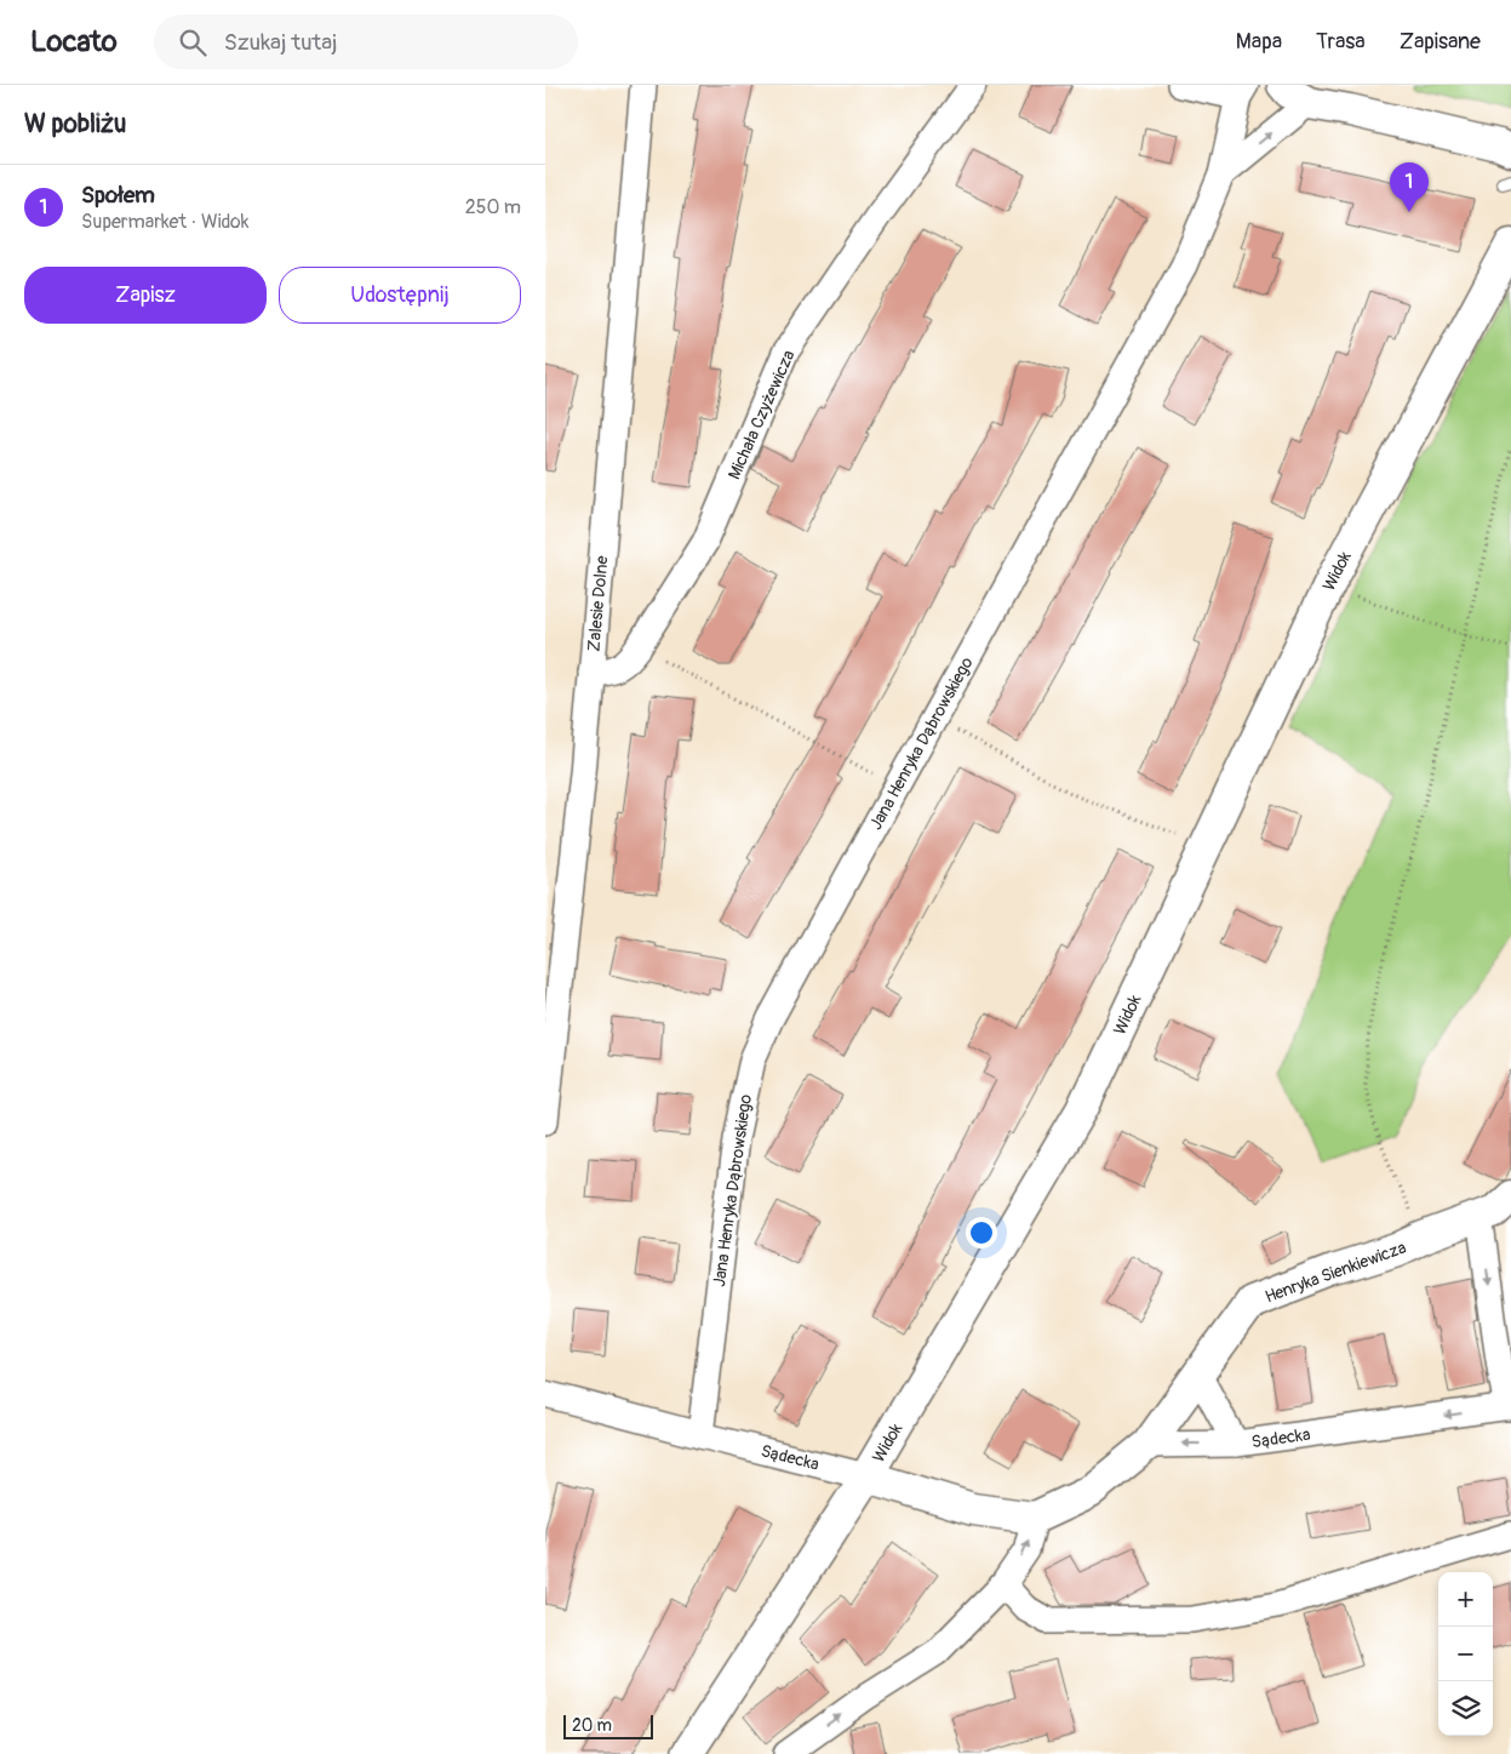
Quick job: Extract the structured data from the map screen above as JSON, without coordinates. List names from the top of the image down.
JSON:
{
  "streets": {
    "street": [
      "Michała Czyżewicza",
      "Widok",
      "Zalesie Dolne",
      "Jana Henryka Dąbrowskiego",
      "Henryka Sienkiewicza",
      "Sądecka"
    ]
  },
  "crossings": [
    ["Michała Czyżewicza", "Zalesie Dolne"],
    ["Widok", "Sądecka"],
    ["Jana Henryka Dąbrowskiego", "Sądecka"],
    ["Henryka Sienkiewicza", "Sądecka"]
  ],
  "scale_bar": "20 m",
  "page": {
    "header": "Locato",
    "search": "Szukaj tutaj",
    "nav": ["Mapa", "Trasa", "Zapisane"],
    "heading": "W pobliżu",
    "pins": "1",
    "list": [
      {
        "mark": "1",
        "name": "Społem",
        "note": "Supermarket · Widok",
        "value": "250 m"
      }
    ],
    "buttons": ["Zapisz", "Udostępnij"],
    "map_buttons": ["+", "−"],
    "scale": "20 m"
  }
}
